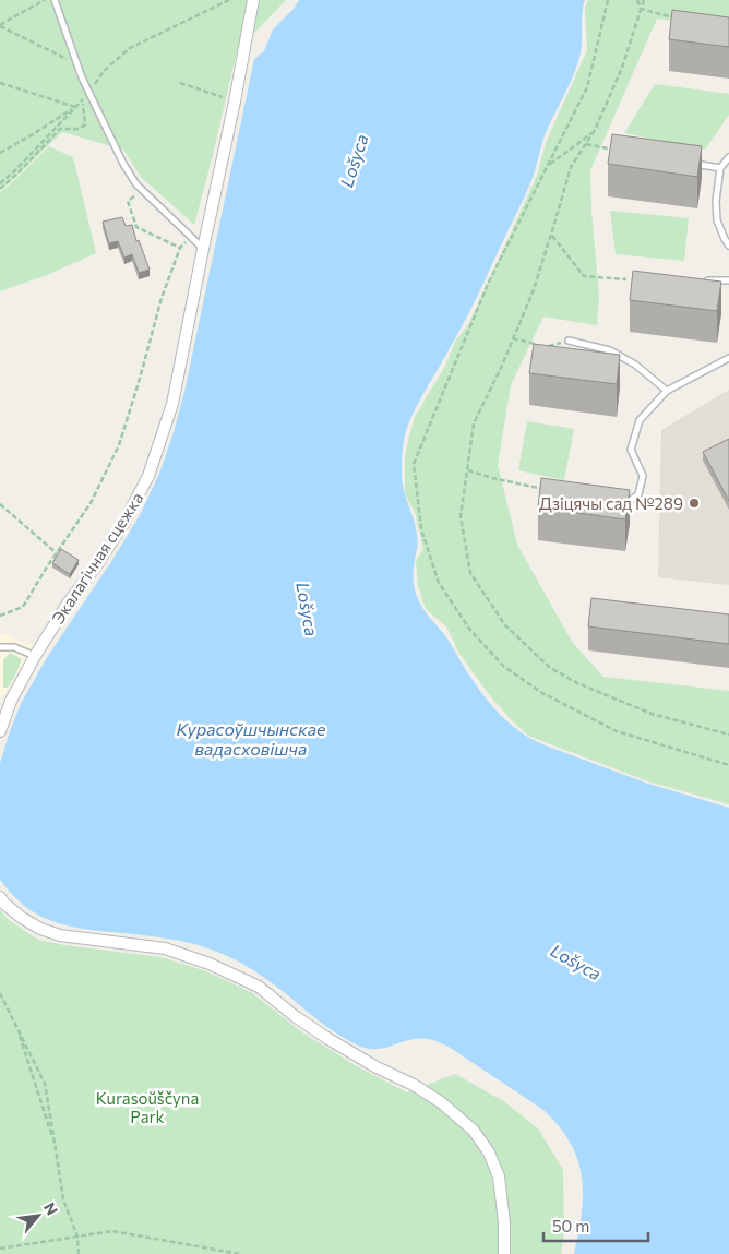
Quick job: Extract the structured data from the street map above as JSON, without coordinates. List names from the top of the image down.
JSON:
{
  "streets": {
    "street": ["Экалагічная сцежка"]
  },
  "water": ["Lošyca", "Курасоўшчынскае вадасховішча"],
  "parks": ["Kurasoŭščyna Park"],
  "places": ["Дзіцячы сад №289"],
  "scale_bar": "50 m",
  "north": "top right"
}
